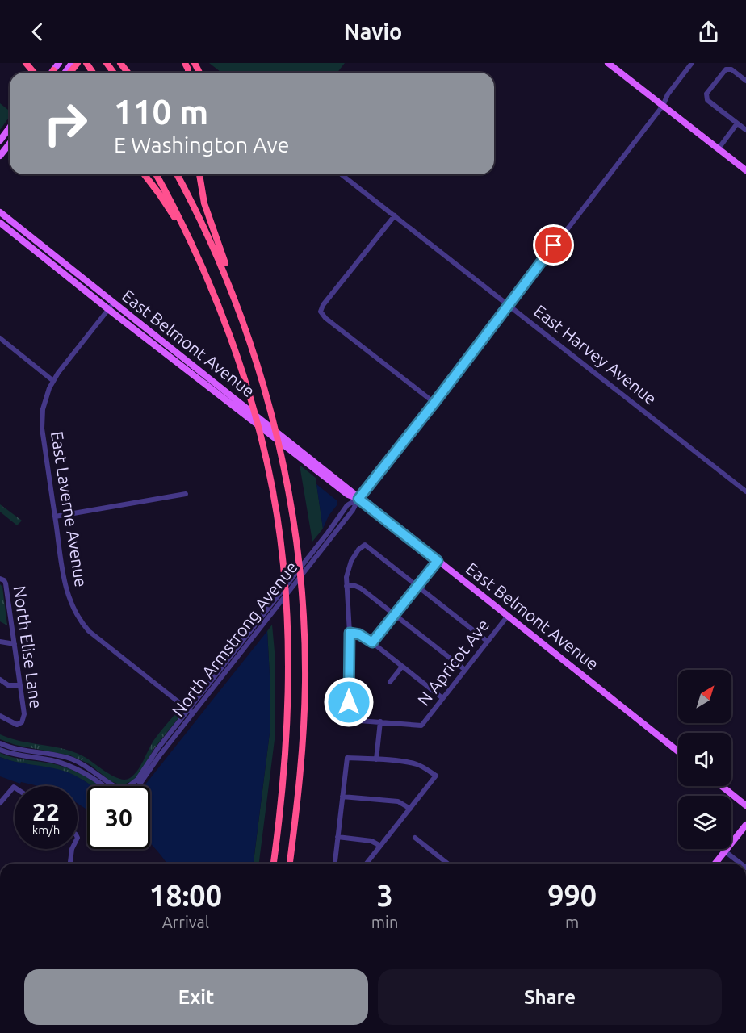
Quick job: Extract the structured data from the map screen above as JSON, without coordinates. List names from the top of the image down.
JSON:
{
  "streets": {
    "main road": ["East Belmont Avenue"],
    "street": [
      "East Harvey Avenue",
      "East Laverne Avenue",
      "North Armstrong Avenue",
      "North Elise Lane",
      "N Apricot Ave"
    ]
  },
  "crossings": [
    ["East Belmont Avenue", "East Laverne Avenue"],
    ["East Belmont Avenue", "North Armstrong Avenue"],
    ["East Belmont Avenue", "N Apricot Ave"],
    ["East Harvey Avenue", "North Armstrong Avenue"],
    ["East Laverne Avenue", "North Armstrong Avenue"]
  ],
  "north": "top right",
  "page": {
    "header": "Navio",
    "turn": ["110 m", "E Washington Ave"],
    "speed": "22 km/h",
    "limit": "30",
    "eta": [
      "18:00",
      "Arrival",
      "3",
      "min",
      "990",
      "m"
    ],
    "buttons": ["Exit", "Share"]
  }
}
